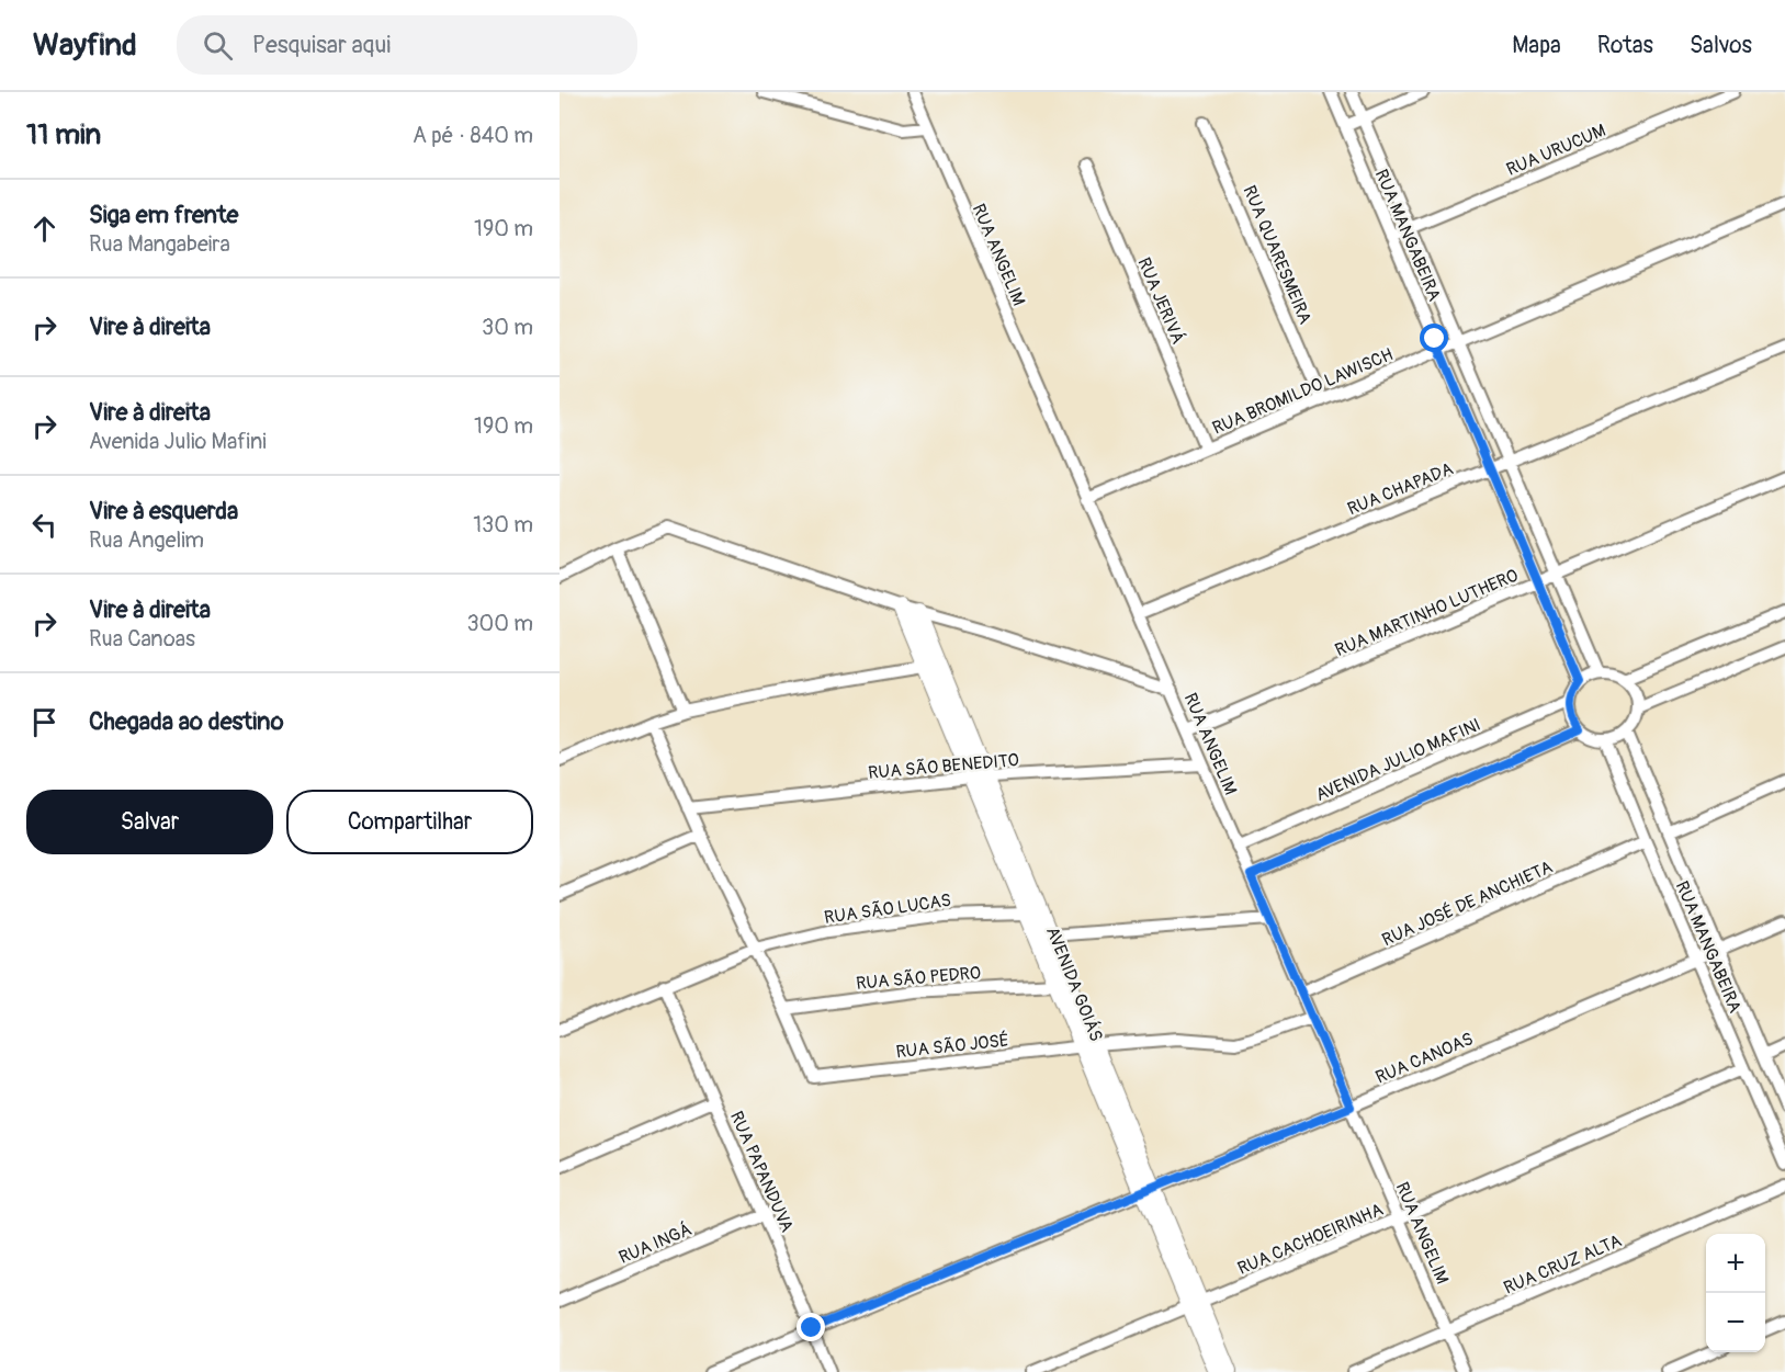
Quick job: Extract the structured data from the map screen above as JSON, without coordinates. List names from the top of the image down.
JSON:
{
  "streets": {
    "street": [
      "RUA URUCUM",
      "RUA MANGABEIRA",
      "RUA ANGELIM",
      "RUA QUARESMEIRA",
      "RUA JERIVÁ",
      "RUA BROMILDO LAWISCH",
      "RUA CHAPADA",
      "RUA MARTINHO LUTHERO",
      "AVENIDA JULIO MAFINI",
      "RUA SÃO BENEDITO",
      "RUA JOSÉ DE ANCHIETA",
      "RUA SÃO LUCAS",
      "RUA SÃO PEDRO",
      "AVENIDA GOIÁS",
      "RUA SÃO JOSÉ",
      "RUA CANOAS",
      "RUA PAPANDUVA",
      "RUA CACHOEIRINHA",
      "RUA INGÁ",
      "RUA CRUZ ALTA"
    ]
  },
  "crossings": [
    ["RUA URUCUM", "RUA MANGABEIRA"],
    ["RUA MANGABEIRA", "RUA BROMILDO LAWISCH"],
    ["RUA MANGABEIRA", "RUA CHAPADA"],
    ["RUA MANGABEIRA", "RUA MARTINHO LUTHERO"],
    ["RUA MANGABEIRA", "AVENIDA JULIO MAFINI"],
    ["RUA MANGABEIRA", "RUA JOSÉ DE ANCHIETA"],
    ["RUA MANGABEIRA", "RUA CANOAS"],
    ["RUA MANGABEIRA", "RUA CACHOEIRINHA"],
    ["RUA ANGELIM", "RUA BROMILDO LAWISCH"],
    ["RUA ANGELIM", "RUA CHAPADA"],
    ["RUA ANGELIM", "RUA MARTINHO LUTHERO"],
    ["RUA ANGELIM", "AVENIDA JULIO MAFINI"],
    ["RUA ANGELIM", "RUA SÃO BENEDITO"],
    ["RUA ANGELIM", "RUA JOSÉ DE ANCHIETA"],
    ["RUA ANGELIM", "RUA SÃO JOSÉ"],
    ["RUA ANGELIM", "RUA CANOAS"],
    ["RUA ANGELIM", "RUA CACHOEIRINHA"],
    ["RUA ANGELIM", "RUA CRUZ ALTA"],
    ["RUA QUARESMEIRA", "RUA BROMILDO LAWISCH"],
    ["RUA JERIVÁ", "RUA BROMILDO LAWISCH"],
    ["RUA SÃO BENEDITO", "AVENIDA GOIÁS"],
    ["RUA SÃO LUCAS", "AVENIDA GOIÁS"],
    ["RUA SÃO LUCAS", "RUA PAPANDUVA"],
    ["RUA SÃO PEDRO", "AVENIDA GOIÁS"],
    ["RUA SÃO PEDRO", "RUA SÃO JOSÉ"],
    ["AVENIDA GOIÁS", "RUA SÃO JOSÉ"],
    ["AVENIDA GOIÁS", "RUA CANOAS"],
    ["AVENIDA GOIÁS", "RUA CACHOEIRINHA"],
    ["RUA CANOAS", "RUA PAPANDUVA"],
    ["RUA PAPANDUVA", "RUA INGÁ"]
  ],
  "page": {
    "header": "Wayfind",
    "search": "Pesquisar aqui",
    "nav": ["Mapa", "Rotas", "Salvos"],
    "heading": ["11 min", "A pé · 840 m"],
    "list": [
      ["Siga em frente", "Rua Mangabeira", "190 m"],
      ["Vire à direita", "30 m"],
      ["Vire à direita", "Avenida Julio Mafini", "190 m"],
      ["Vire à esquerda", "Rua Angelim", "130 m"],
      ["Vire à direita", "Rua Canoas", "300 m"],
      "Chegada ao destino"
    ],
    "buttons": ["Salvar", "Compartilhar"],
    "map_buttons": ["+", "−"]
  }
}
